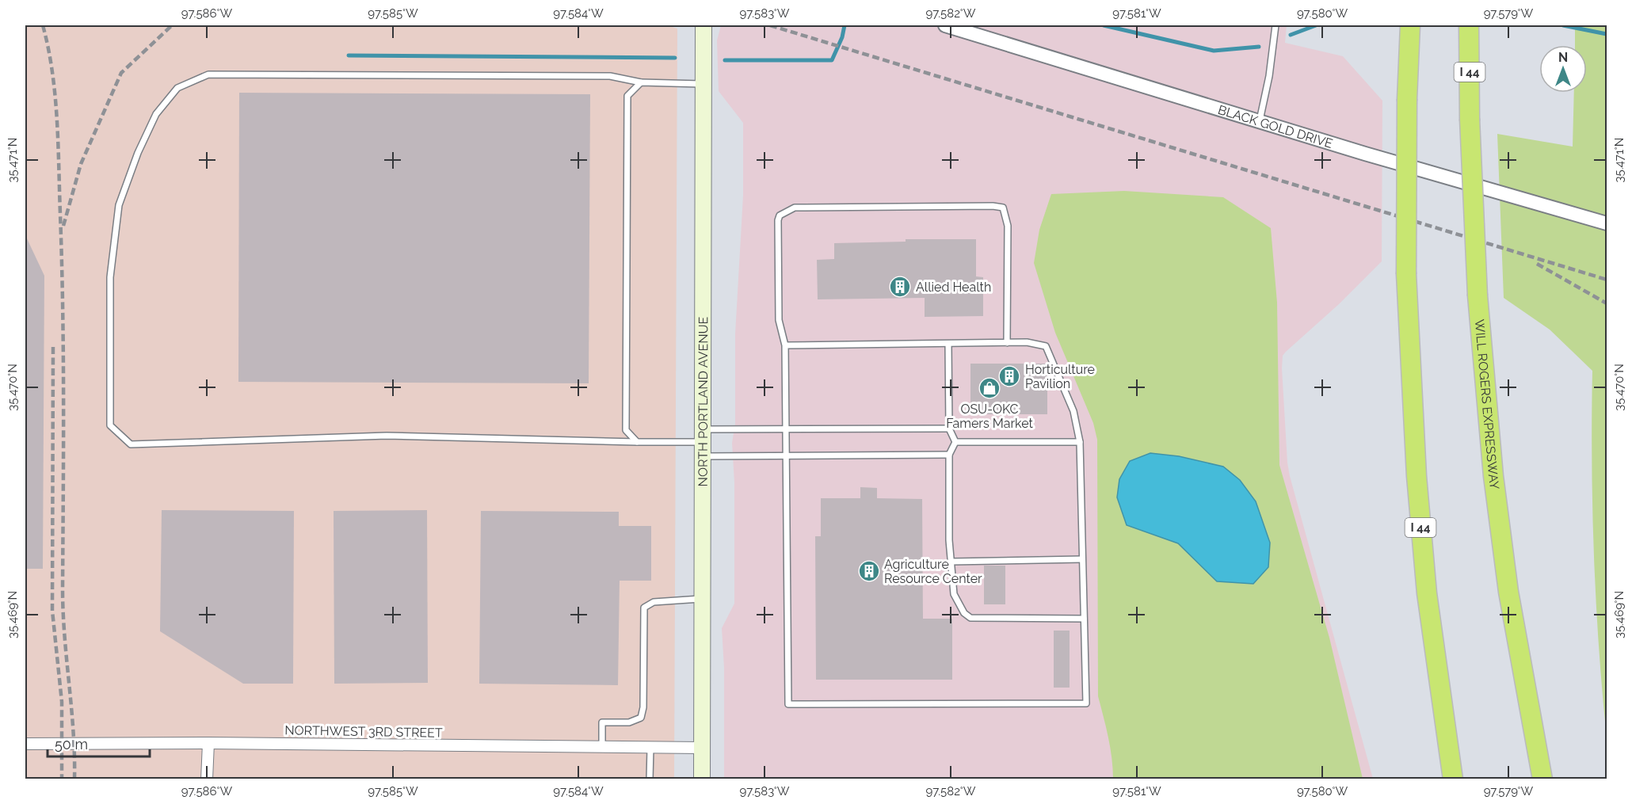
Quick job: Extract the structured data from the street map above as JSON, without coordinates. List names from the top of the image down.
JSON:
{
  "streets": {
    "highway": ["I 44", "WILL ROGERS EXPRESSWAY"],
    "main road": ["NORTH PORTLAND AVENUE"],
    "street": ["BLACK GOLD DRIVE", "NORTHWEST 3RD STREET"]
  },
  "crossings": [
    ["NORTH PORTLAND AVENUE", "NORTHWEST 3RD STREET"]
  ],
  "places": {
    "building": ["Allied Health", "Horticulture Pavilion", "Agriculture Resource Center"],
    "shop": ["OSU-OKC Famers Market"]
  },
  "scale_bar": "50 m",
  "north": "top",
  "coordinates": [
    "97.586°W",
    "97.585°W",
    "97.584°W",
    "97.583°W",
    "97.582°W",
    "97.581°W",
    "97.580°W",
    "97.579°W",
    "35.471°N",
    "35.470°N",
    "35.469°N"
  ]
}
